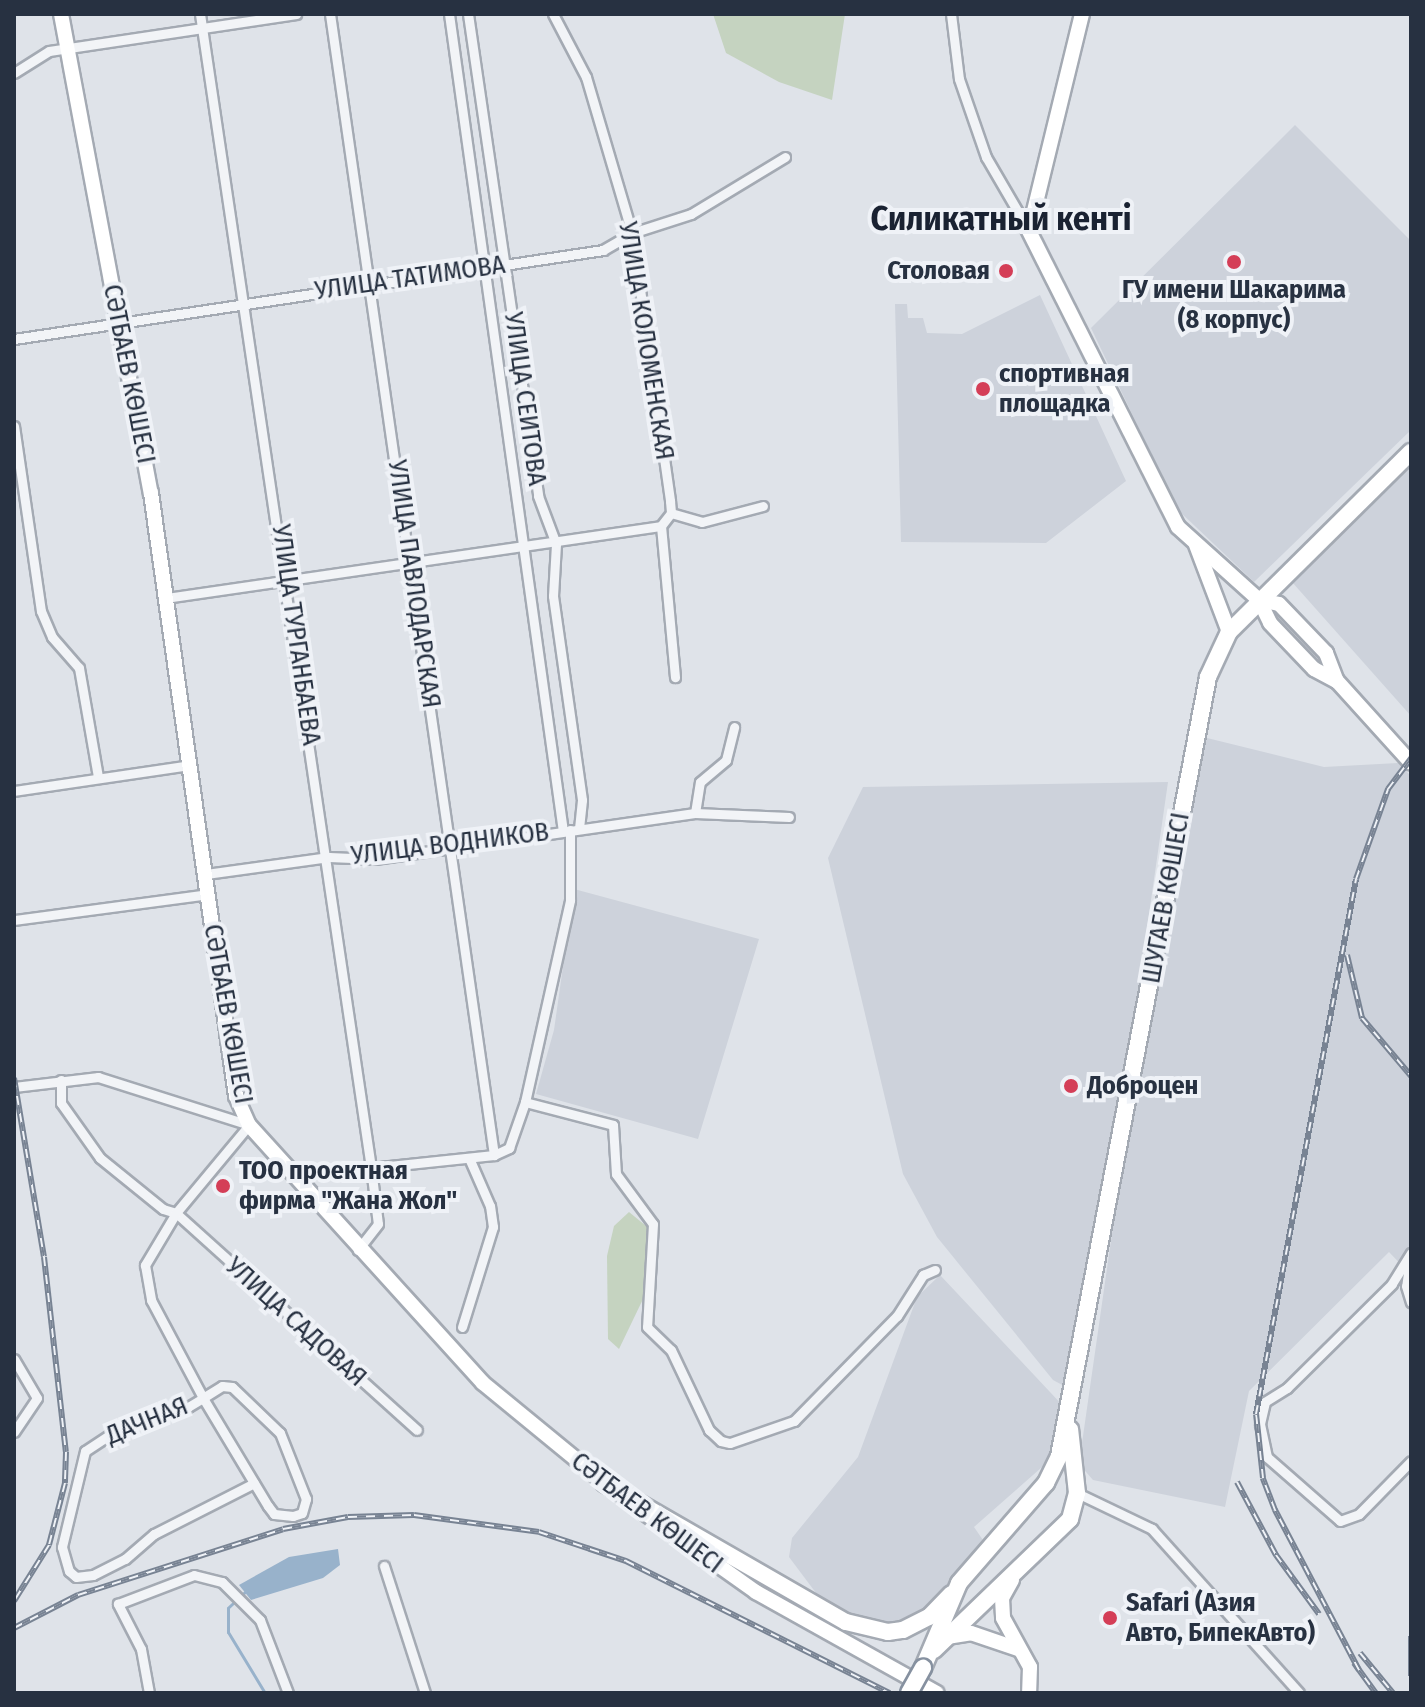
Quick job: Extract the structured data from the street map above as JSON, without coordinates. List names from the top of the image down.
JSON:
{
  "streets": {
    "highway": ["ШУГАЕВ КӨШЕСІ"],
    "main road": ["СӘТБАЕВ КӨШЕСІ"],
    "street": [
      "УЛИЦА ТАТИМОВА",
      "УЛИЦА КОЛОМЕНСКАЯ",
      "УЛИЦА СЕИТОВА",
      "УЛИЦА ПАВЛОДАРСКАЯ",
      "УЛИЦА ТУРГАНБАЕВА",
      "УЛИЦА ВОДНИКОВ",
      "УЛИЦА САДОВАЯ",
      "ДАЧНАЯ"
    ]
  },
  "crossings": [
    ["УЛИЦА ТАТИМОВА", "УЛИЦА КОЛОМЕНСКАЯ"],
    ["УЛИЦА ТАТИМОВА", "СӘТБАЕВ КӨШЕСІ"],
    ["УЛИЦА ТАТИМОВА", "УЛИЦА СЕИТОВА"],
    ["УЛИЦА ТАТИМОВА", "УЛИЦА ПАВЛОДАРСКАЯ"],
    ["УЛИЦА ТАТИМОВА", "УЛИЦА ТУРГАНБАЕВА"],
    ["СӘТБАЕВ КӨШЕСІ", "УЛИЦА ТУРГАНБАЕВА"],
    ["СӘТБАЕВ КӨШЕСІ", "УЛИЦА ВОДНИКОВ"],
    ["УЛИЦА СЕИТОВА", "УЛИЦА ПАВЛОДАРСКАЯ"],
    ["УЛИЦА СЕИТОВА", "УЛИЦА ВОДНИКОВ"],
    ["УЛИЦА ПАВЛОДАРСКАЯ", "УЛИЦА ВОДНИКОВ"],
    ["УЛИЦА ТУРГАНБАЕВА", "УЛИЦА ВОДНИКОВ"]
  ],
  "districts": ["Силикатный кенті"],
  "places": [
    "ГУ имени Шакарима (8 корпус)",
    "Столовая",
    "спортивная площадка",
    "Доброцен",
    "ТОО проектная фирма \"Жана Жол\"",
    "Safari (Азия Авто, БипекАвто)"
  ]
}
